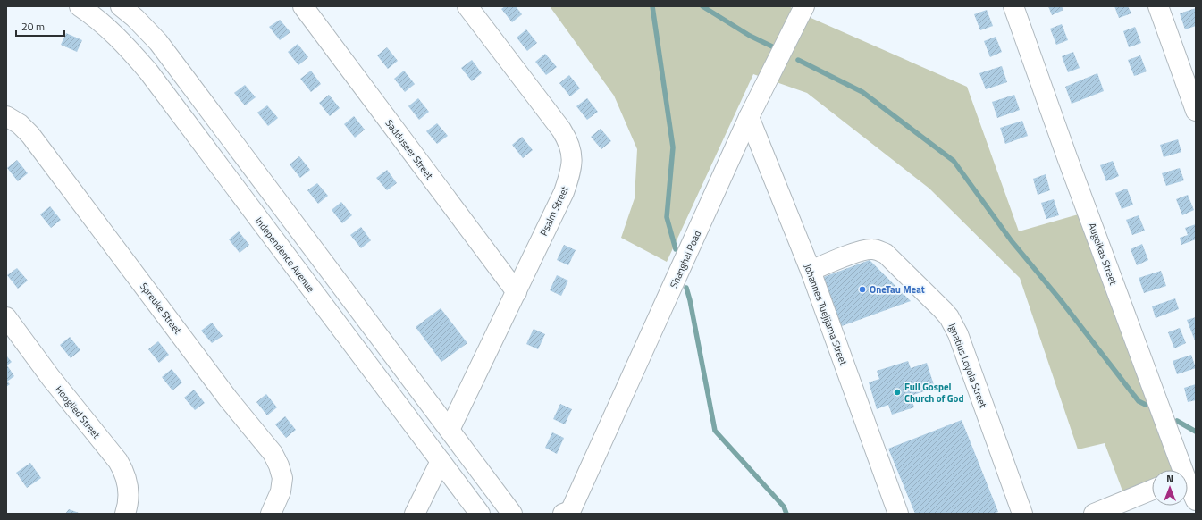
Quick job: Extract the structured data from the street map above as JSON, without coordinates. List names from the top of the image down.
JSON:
{
  "streets": {
    "street": [
      "Sadduseer Street",
      "Psalm Street",
      "Augeikas Street",
      "Independence Avenue",
      "Shanghai Road",
      "Spreuke Street",
      "Johannes Tuejijama Street",
      "Ignatius Loyola Street",
      "Hooglied Street"
    ]
  },
  "crossings": [
    ["Sadduseer Street", "Psalm Street"],
    ["Shanghai Road", "Johannes Tuejijama Street"],
    ["Johannes Tuejijama Street", "Ignatius Loyola Street"]
  ],
  "places": ["OneTau Meat", "Full Gospel Church of God"],
  "scale_bar": "20 m",
  "north": "top"
}
